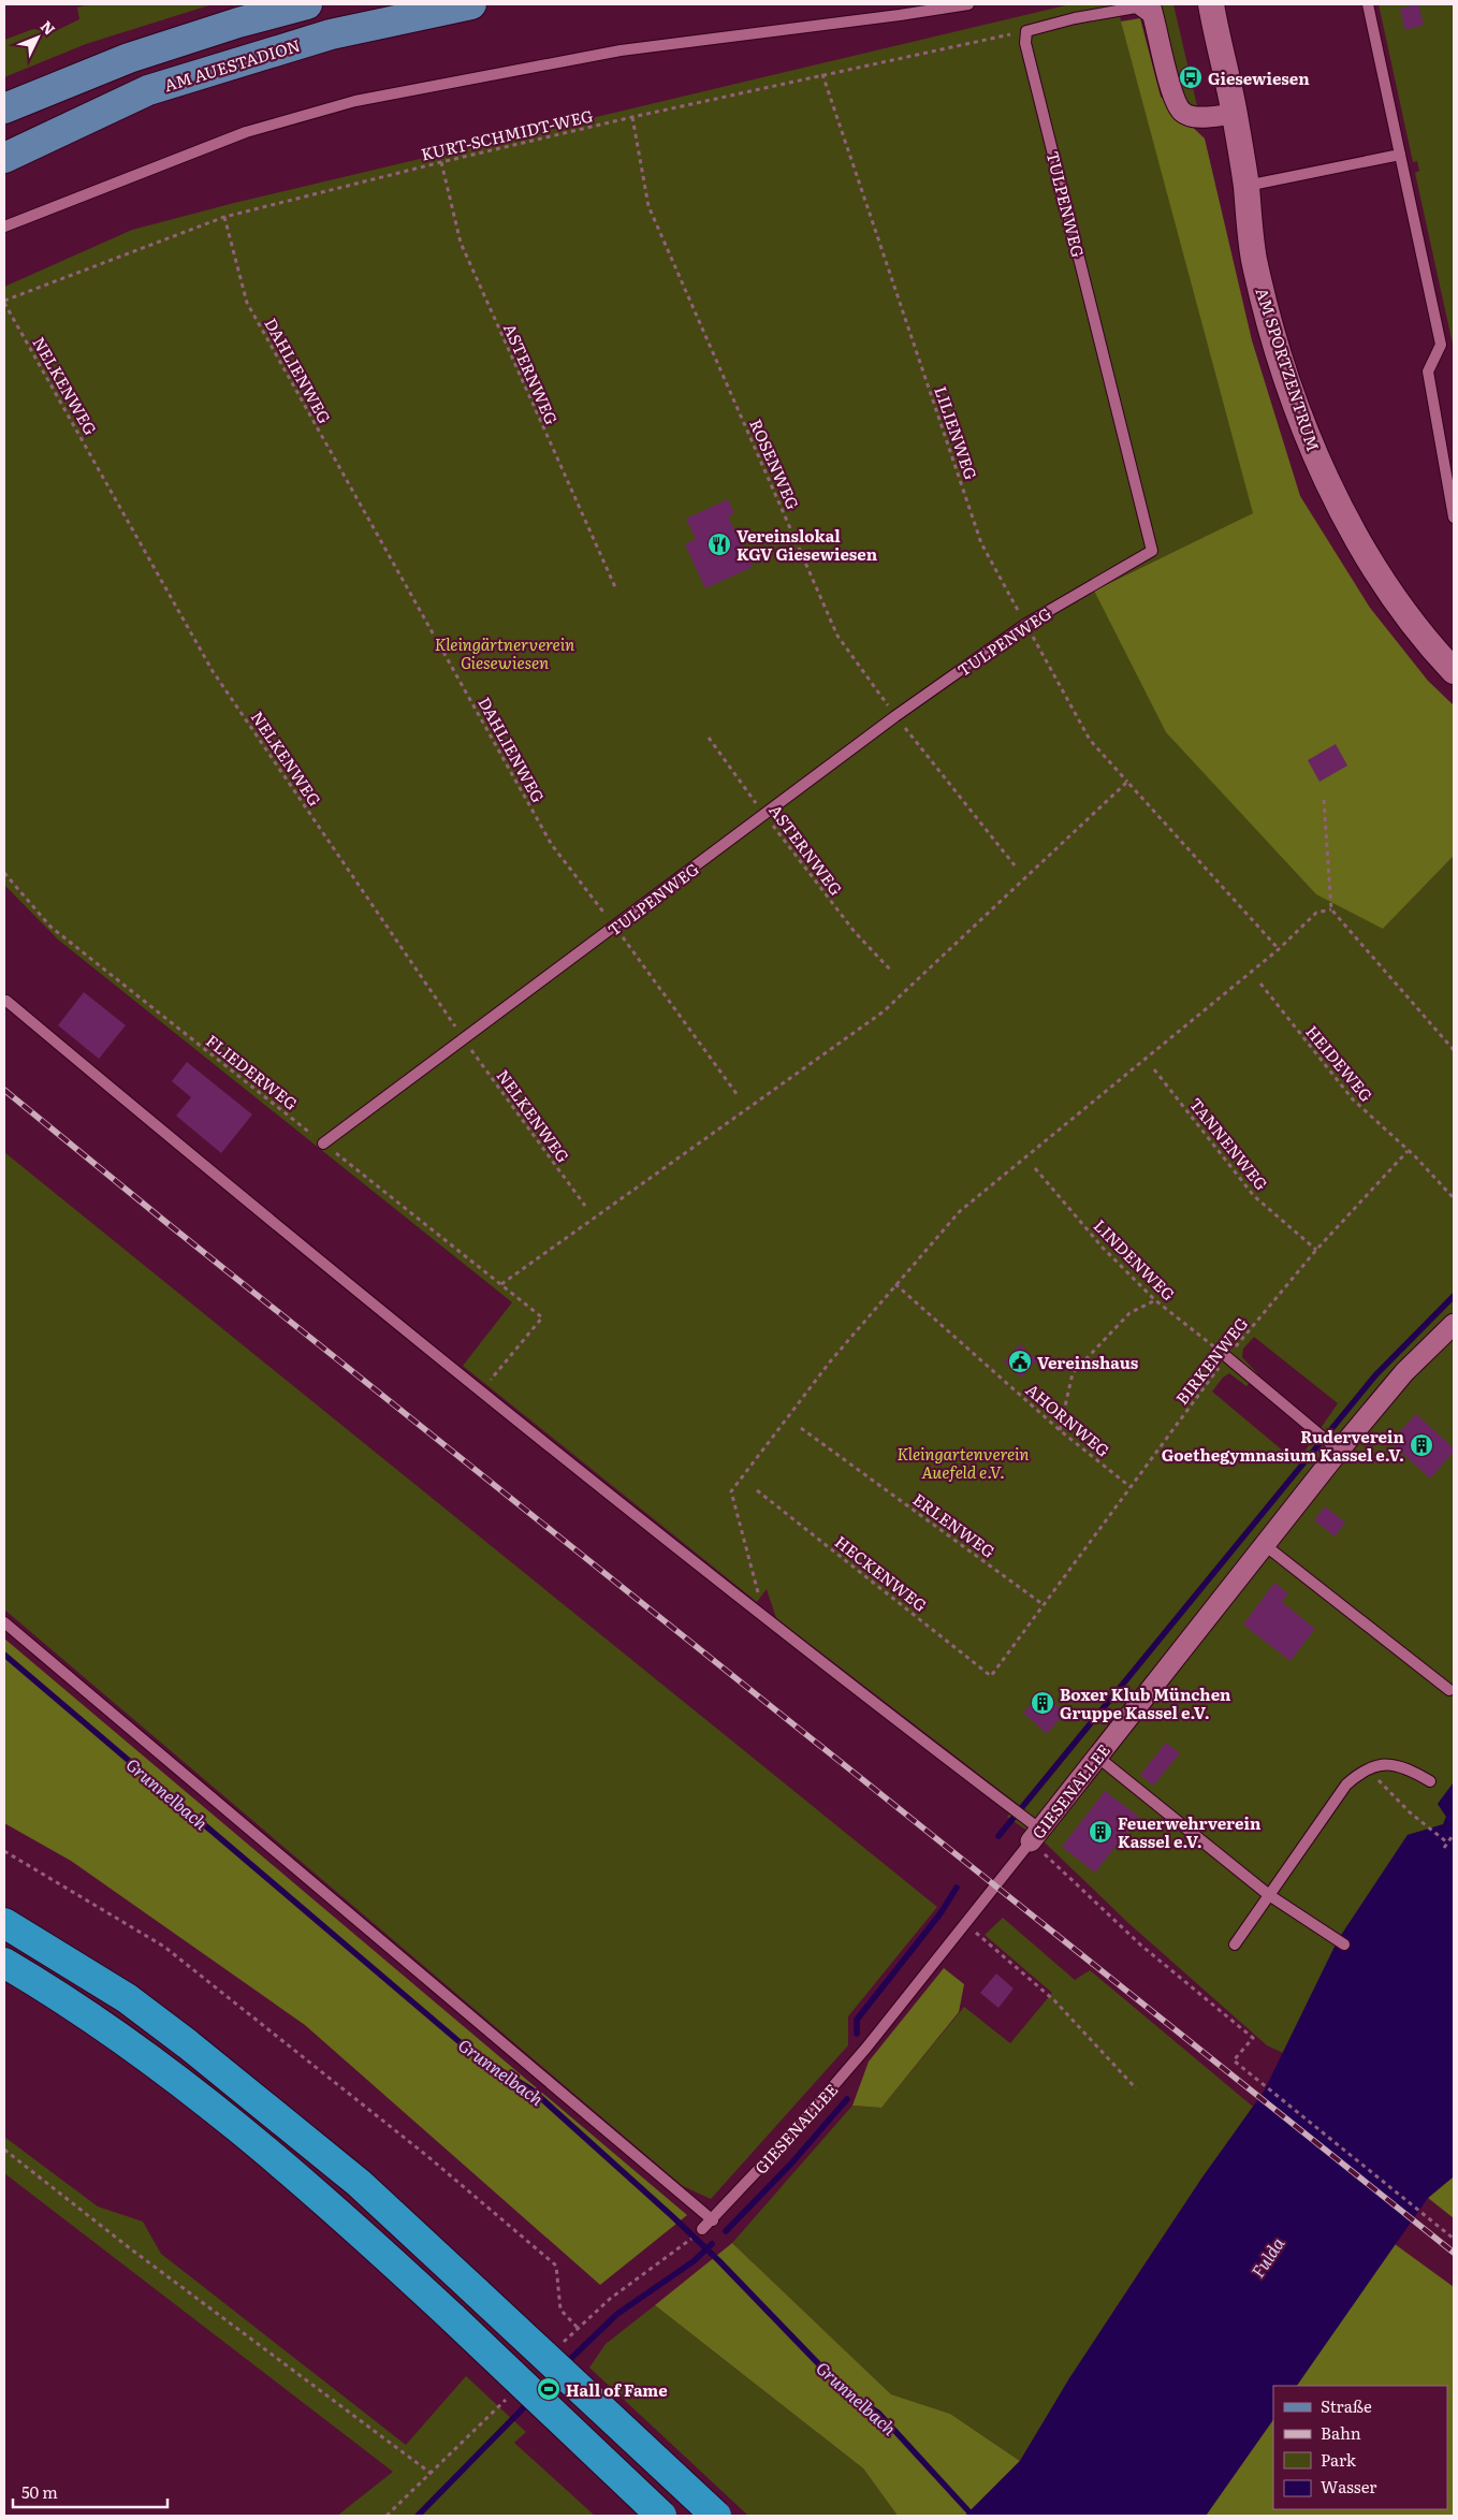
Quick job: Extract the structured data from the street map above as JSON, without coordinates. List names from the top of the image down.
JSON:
{
  "streets": {
    "main road": ["AM AUESTADION"],
    "street": ["AM SPORTZENTRUM", "GIESENALLEE"],
    "lane": ["TULPENWEG"],
    "path": [
      "KURT-SCHMIDT-WEG",
      "DAHLIENWEG",
      "ASTERNWEG",
      "NELKENWEG",
      "LILIENWEG",
      "ROSENWEG",
      "HEIDEWEG",
      "FLIEDERWEG",
      "TANNENWEG",
      "LINDENWEG",
      "BIRKENWEG",
      "AHORNWEG",
      "ERLENWEG",
      "HECKENWEG"
    ]
  },
  "crossings": [
    ["KURT-SCHMIDT-WEG", "TULPENWEG"],
    ["KURT-SCHMIDT-WEG", "DAHLIENWEG"],
    ["KURT-SCHMIDT-WEG", "ASTERNWEG"],
    ["KURT-SCHMIDT-WEG", "NELKENWEG"],
    ["KURT-SCHMIDT-WEG", "LILIENWEG"],
    ["KURT-SCHMIDT-WEG", "ROSENWEG"],
    ["TULPENWEG", "DAHLIENWEG"],
    ["TULPENWEG", "ASTERNWEG"],
    ["TULPENWEG", "NELKENWEG"],
    ["TULPENWEG", "LILIENWEG"],
    ["TULPENWEG", "ROSENWEG"],
    ["TULPENWEG", "FLIEDERWEG"],
    ["HEIDEWEG", "BIRKENWEG"],
    ["TANNENWEG", "BIRKENWEG"],
    ["LINDENWEG", "BIRKENWEG"],
    ["BIRKENWEG", "AHORNWEG"],
    ["BIRKENWEG", "ERLENWEG"],
    ["BIRKENWEG", "HECKENWEG"]
  ],
  "water": ["Grunnelbach", "Fulda"],
  "parks": ["Kleingärtnerverein Giesewiesen", "Kleingartenverein Auefeld e.V."],
  "places": {
    "bus stop": ["Giesewiesen"],
    "restaurant": ["Vereinslokal KGV Giesewiesen"],
    "public building": ["Vereinshaus"],
    "building": ["Ruderverein Goethegymnasium Kassel e.V.", "Boxer Klub München Gruppe Kassel e.V.", "Feuerwehrverein Kassel e.V."],
    "sports": ["Hall of Fame"]
  },
  "legend": [
    "Straße",
    "Bahn",
    "Park",
    "Wasser"
  ],
  "scale_bar": "50 m",
  "north": "top right"
}
